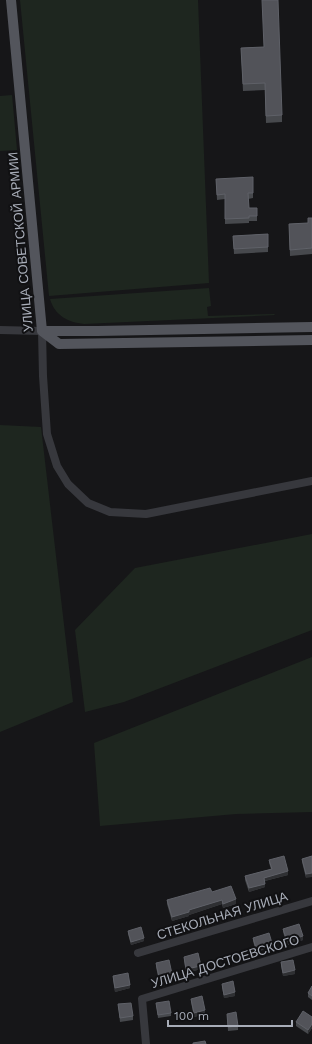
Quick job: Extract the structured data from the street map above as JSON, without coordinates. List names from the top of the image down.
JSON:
{
  "streets": {
    "main road": ["УЛИЦА СОВЕТСКОЙ АРМИИ"],
    "street": ["СТЕКОЛЬНАЯ УЛИЦА", "УЛИЦА ДОСТОЕВСКОГО"]
  },
  "scale_bar": "100 m"
}
